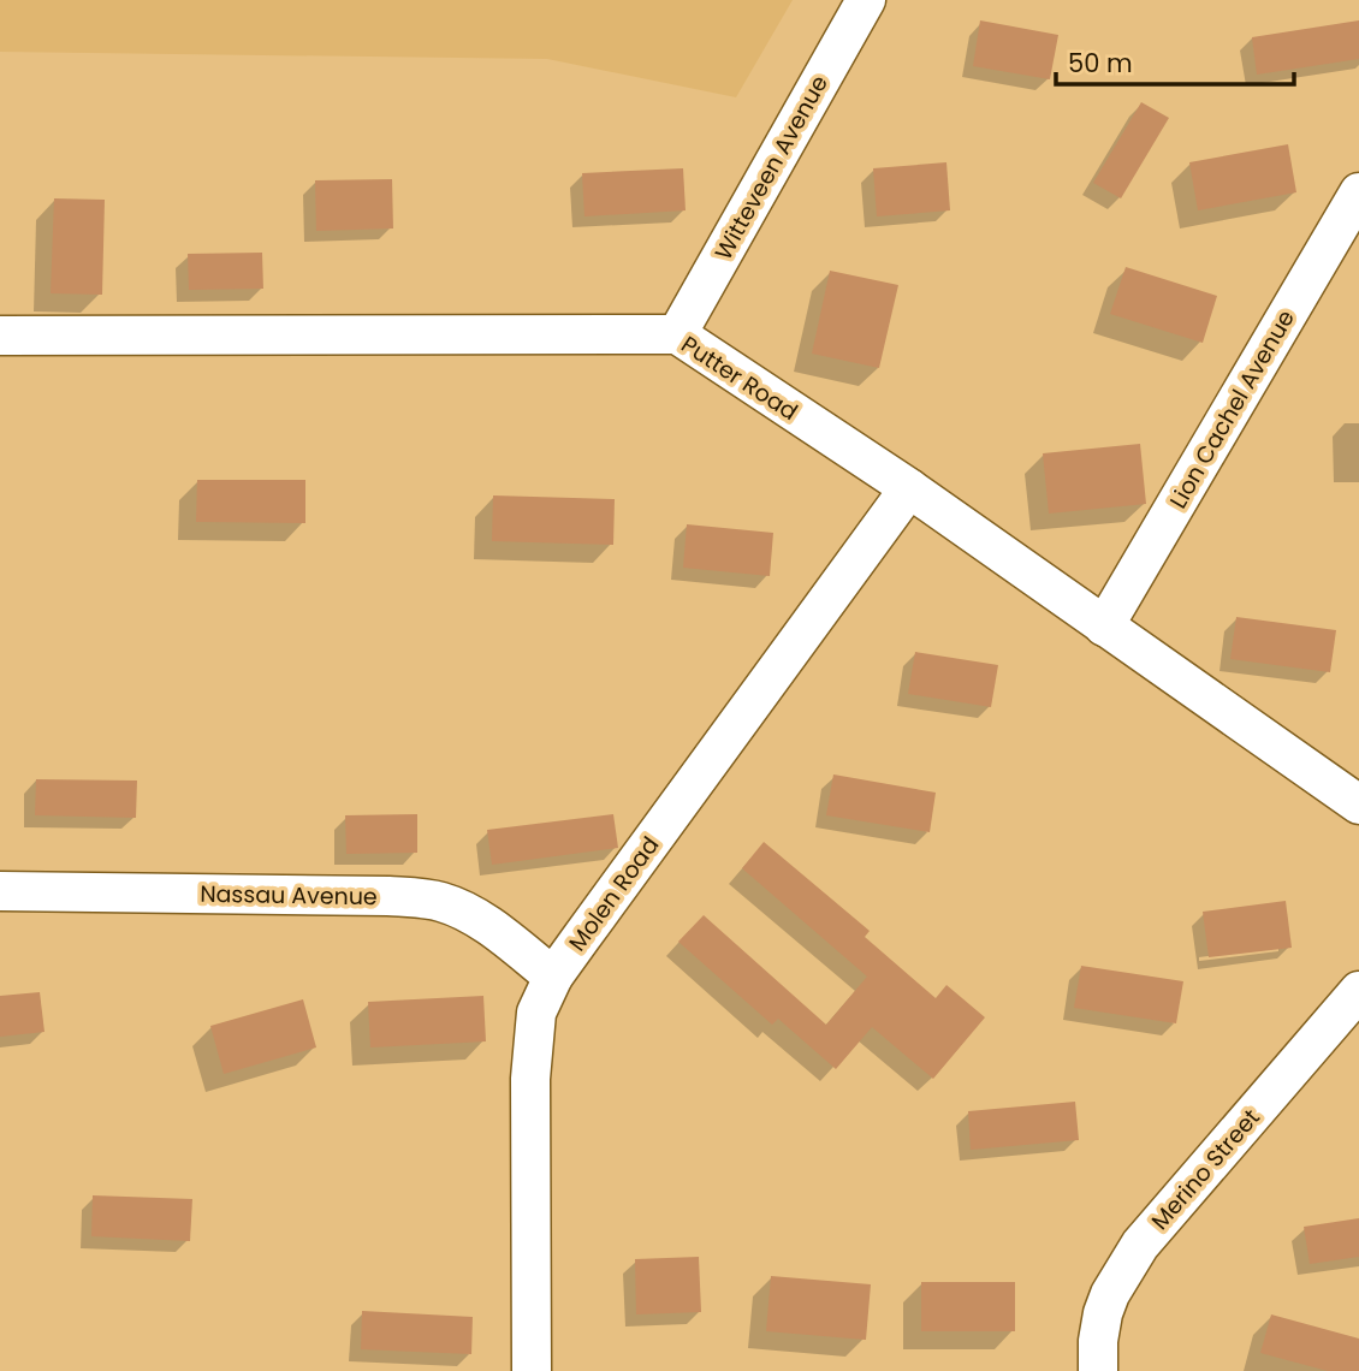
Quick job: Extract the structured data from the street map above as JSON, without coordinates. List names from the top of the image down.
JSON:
{
  "streets": {
    "street": [
      "Witteveen Avenue",
      "Putter Road",
      "Lion Cachel Avenue",
      "Molen Road",
      "Nassau Avenue",
      "Merino Street"
    ]
  },
  "crossings": [
    ["Witteveen Avenue", "Putter Road"],
    ["Putter Road", "Lion Cachel Avenue"],
    ["Putter Road", "Molen Road"],
    ["Molen Road", "Nassau Avenue"]
  ],
  "scale_bar": "50 m"
}
